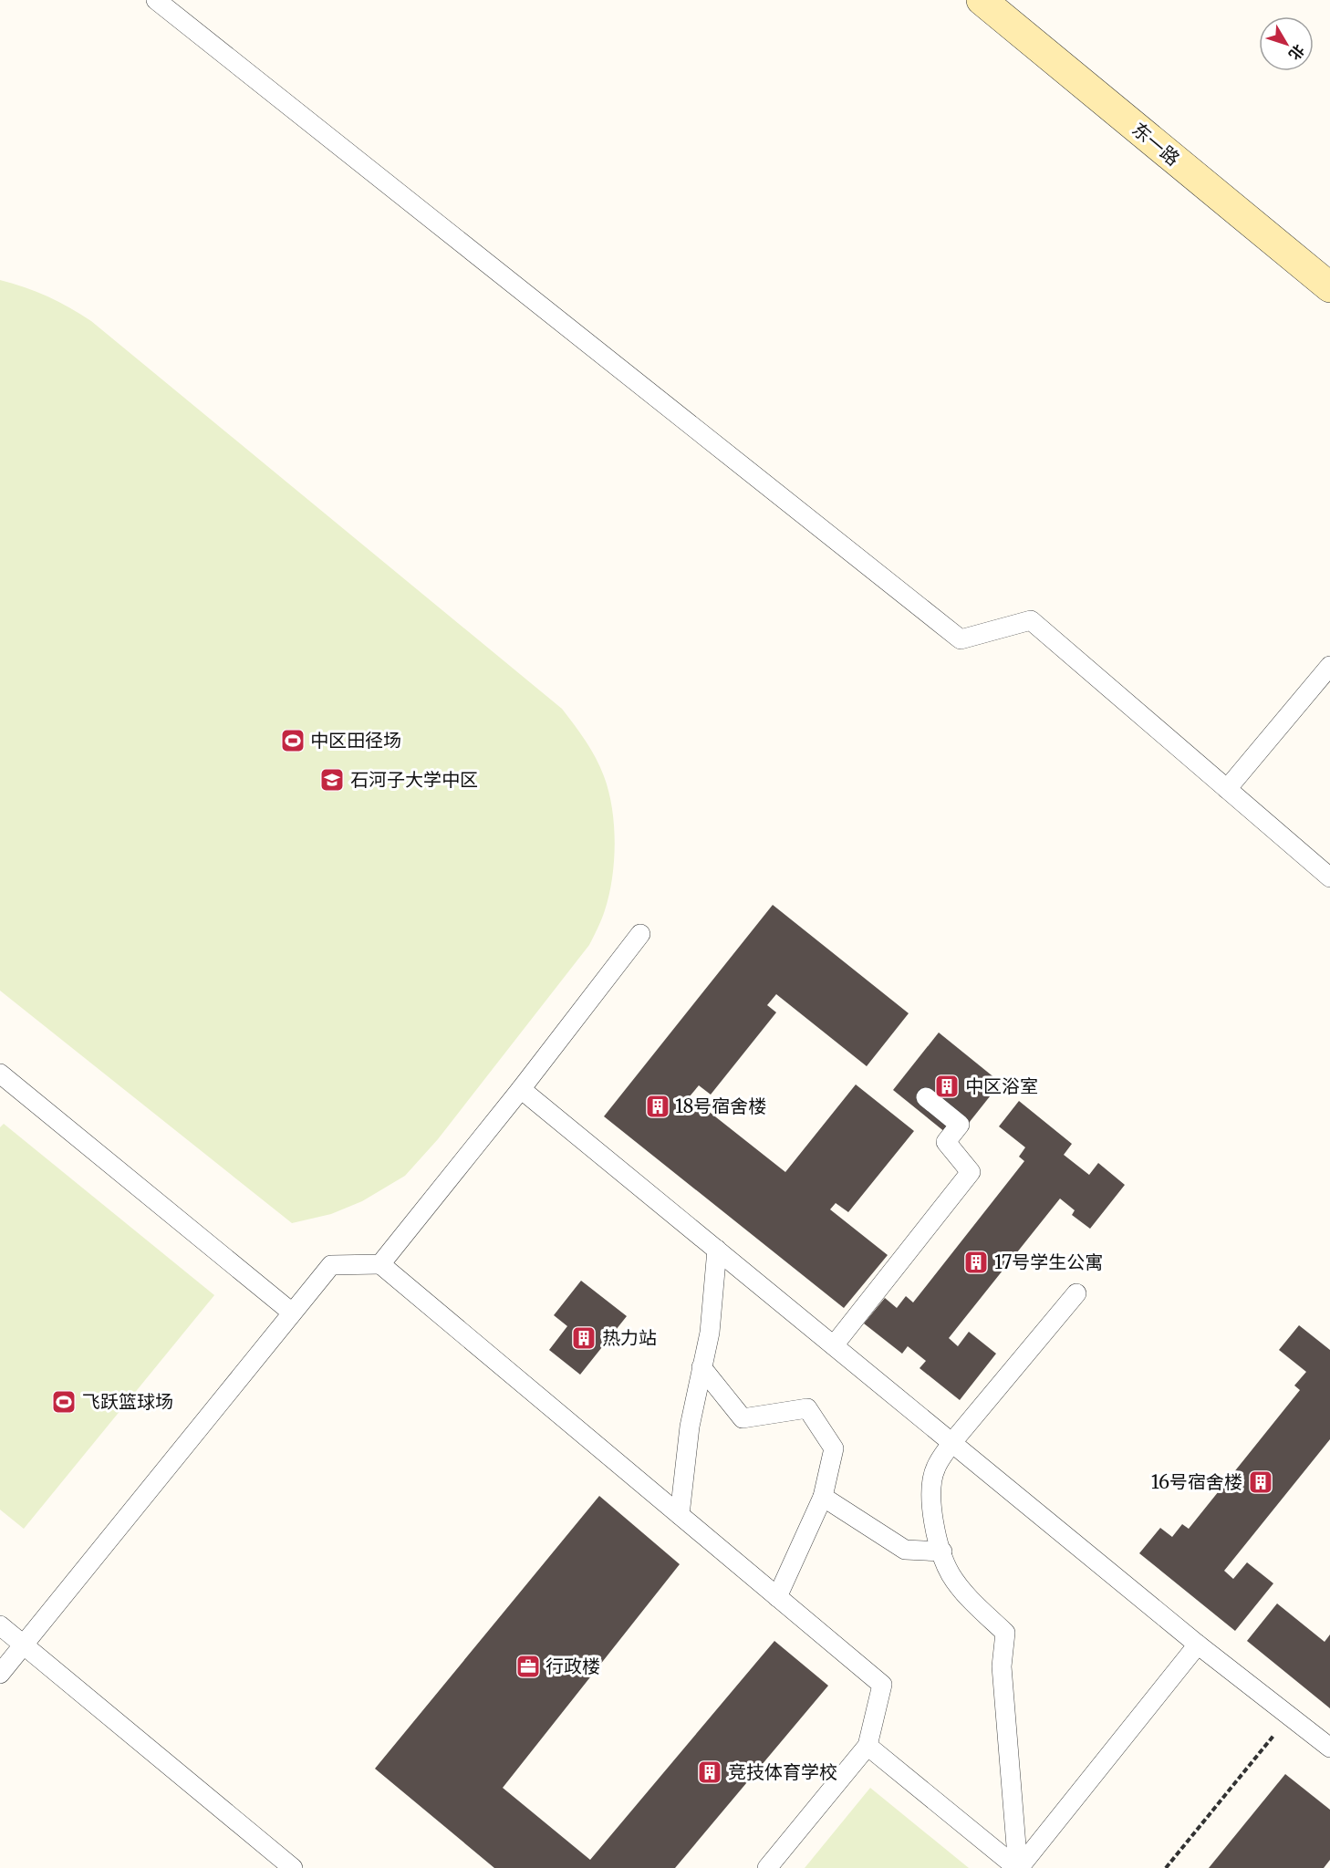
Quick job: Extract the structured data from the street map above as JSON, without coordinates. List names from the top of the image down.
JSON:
{
  "streets": {
    "main road": ["东一路"]
  },
  "places": {
    "sports": ["中区田径场", "飞跃篮球场"],
    "school or university": ["石河子大学中区"],
    "building": [
      "中区浴室",
      "18号宿舍楼",
      "17号学生公寓",
      "热力站",
      "16号宿舍楼",
      "竞技体育学校"
    ],
    "office": ["行政楼"]
  },
  "north": "bottom right"
}
